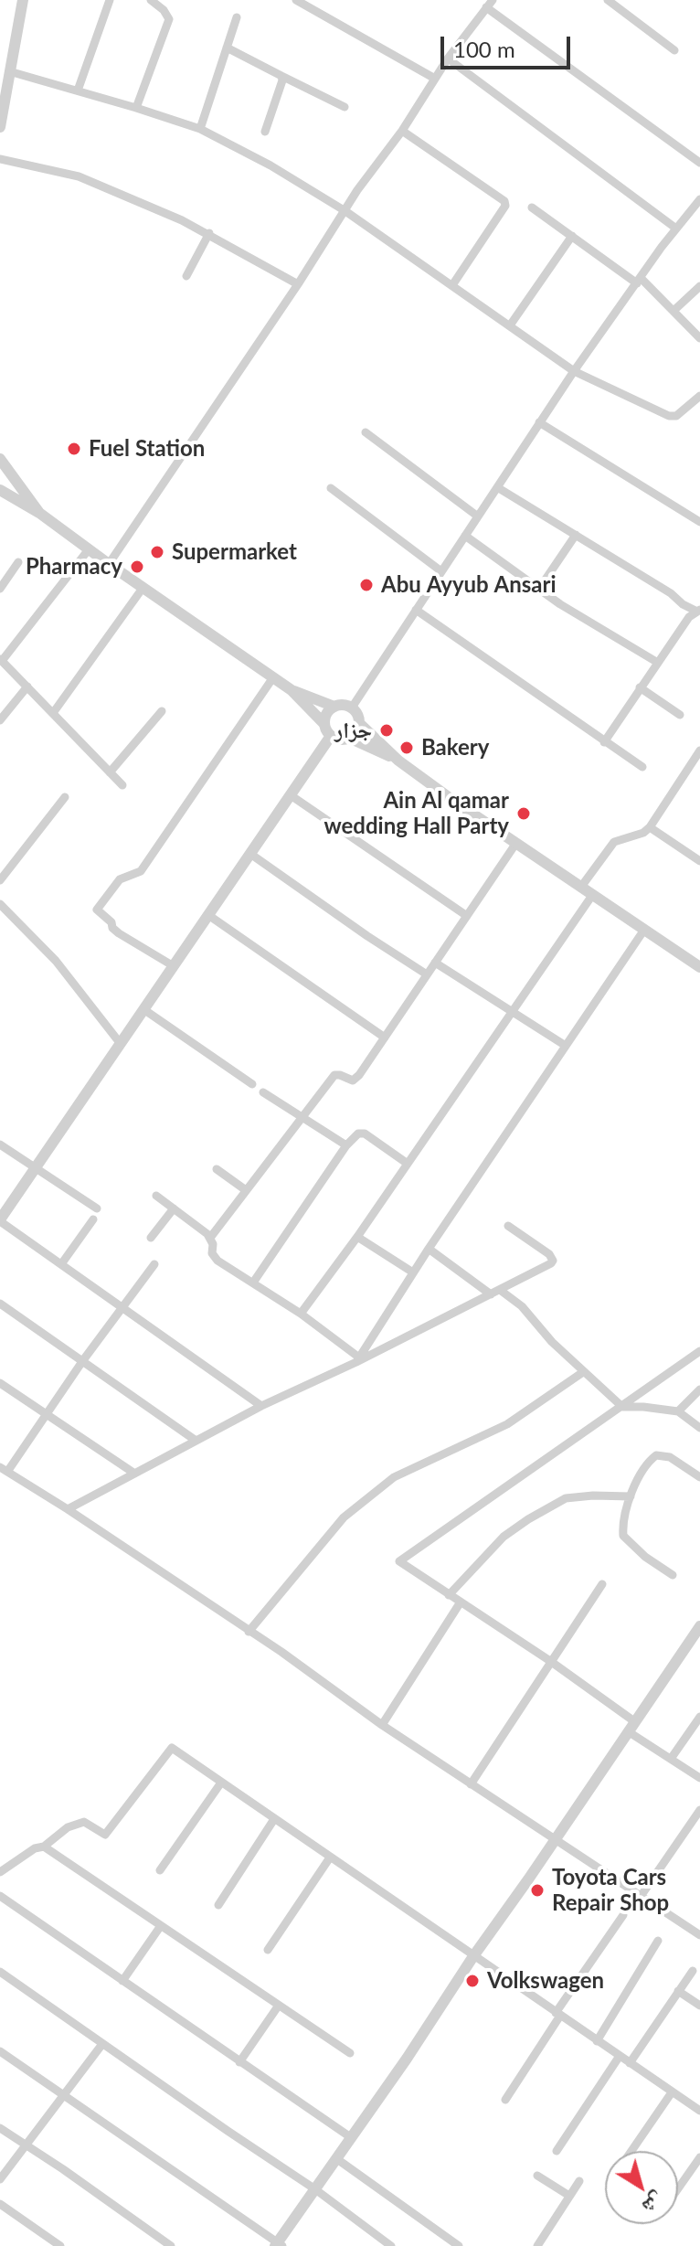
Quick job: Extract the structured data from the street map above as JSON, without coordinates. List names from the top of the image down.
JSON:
{
  "places": [
    "Fuel Station",
    "Supermarket",
    "Pharmacy",
    "Abu Ayyub Ansari",
    "جزار",
    "Bakery",
    "Ain Al qamar wedding Hall Party",
    "Toyota Cars Repair Shop",
    "Volkswagen"
  ],
  "scale_bar": "100 m",
  "north": "bottom right"
}
